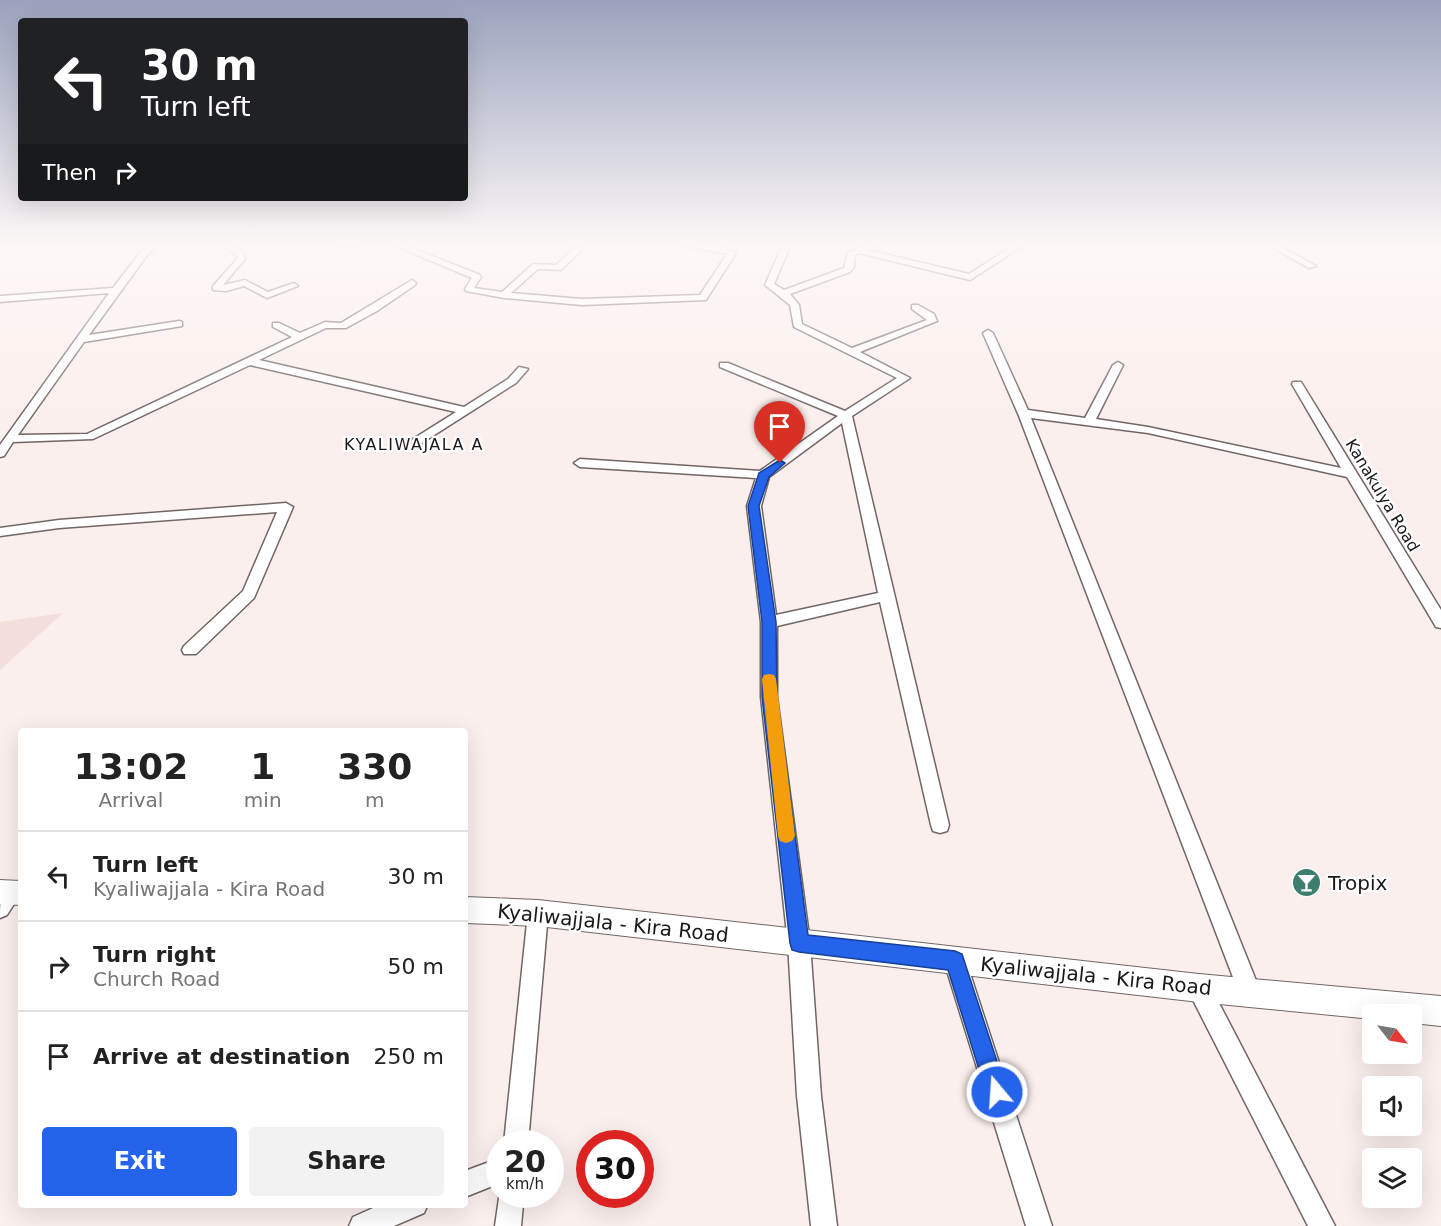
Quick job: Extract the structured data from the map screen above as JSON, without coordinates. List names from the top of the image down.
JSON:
{
  "streets": {
    "street": ["Kanakulya Road", "Kyaliwajjala - Kira Road"]
  },
  "districts": ["KYALIWAJALA A"],
  "places": {
    "bar": ["Tropix"]
  },
  "north": "bottom right",
  "page": {
    "turn": ["30 m", "Turn left"],
    "then": "Then",
    "eta": [
      "13:02",
      "Arrival",
      "1",
      "min",
      "330",
      "m"
    ],
    "list": [
      {
        "name": "Turn left",
        "note": "Kyaliwajjala - Kira Road",
        "value": "30 m"
      },
      {
        "name": "Turn right",
        "note": "Church Road",
        "value": "50 m"
      },
      {
        "name": "Arrive at destination",
        "value": "250 m"
      }
    ],
    "buttons": ["Exit", "Share"],
    "speed": "20 km/h",
    "limit": "30"
  }
}
